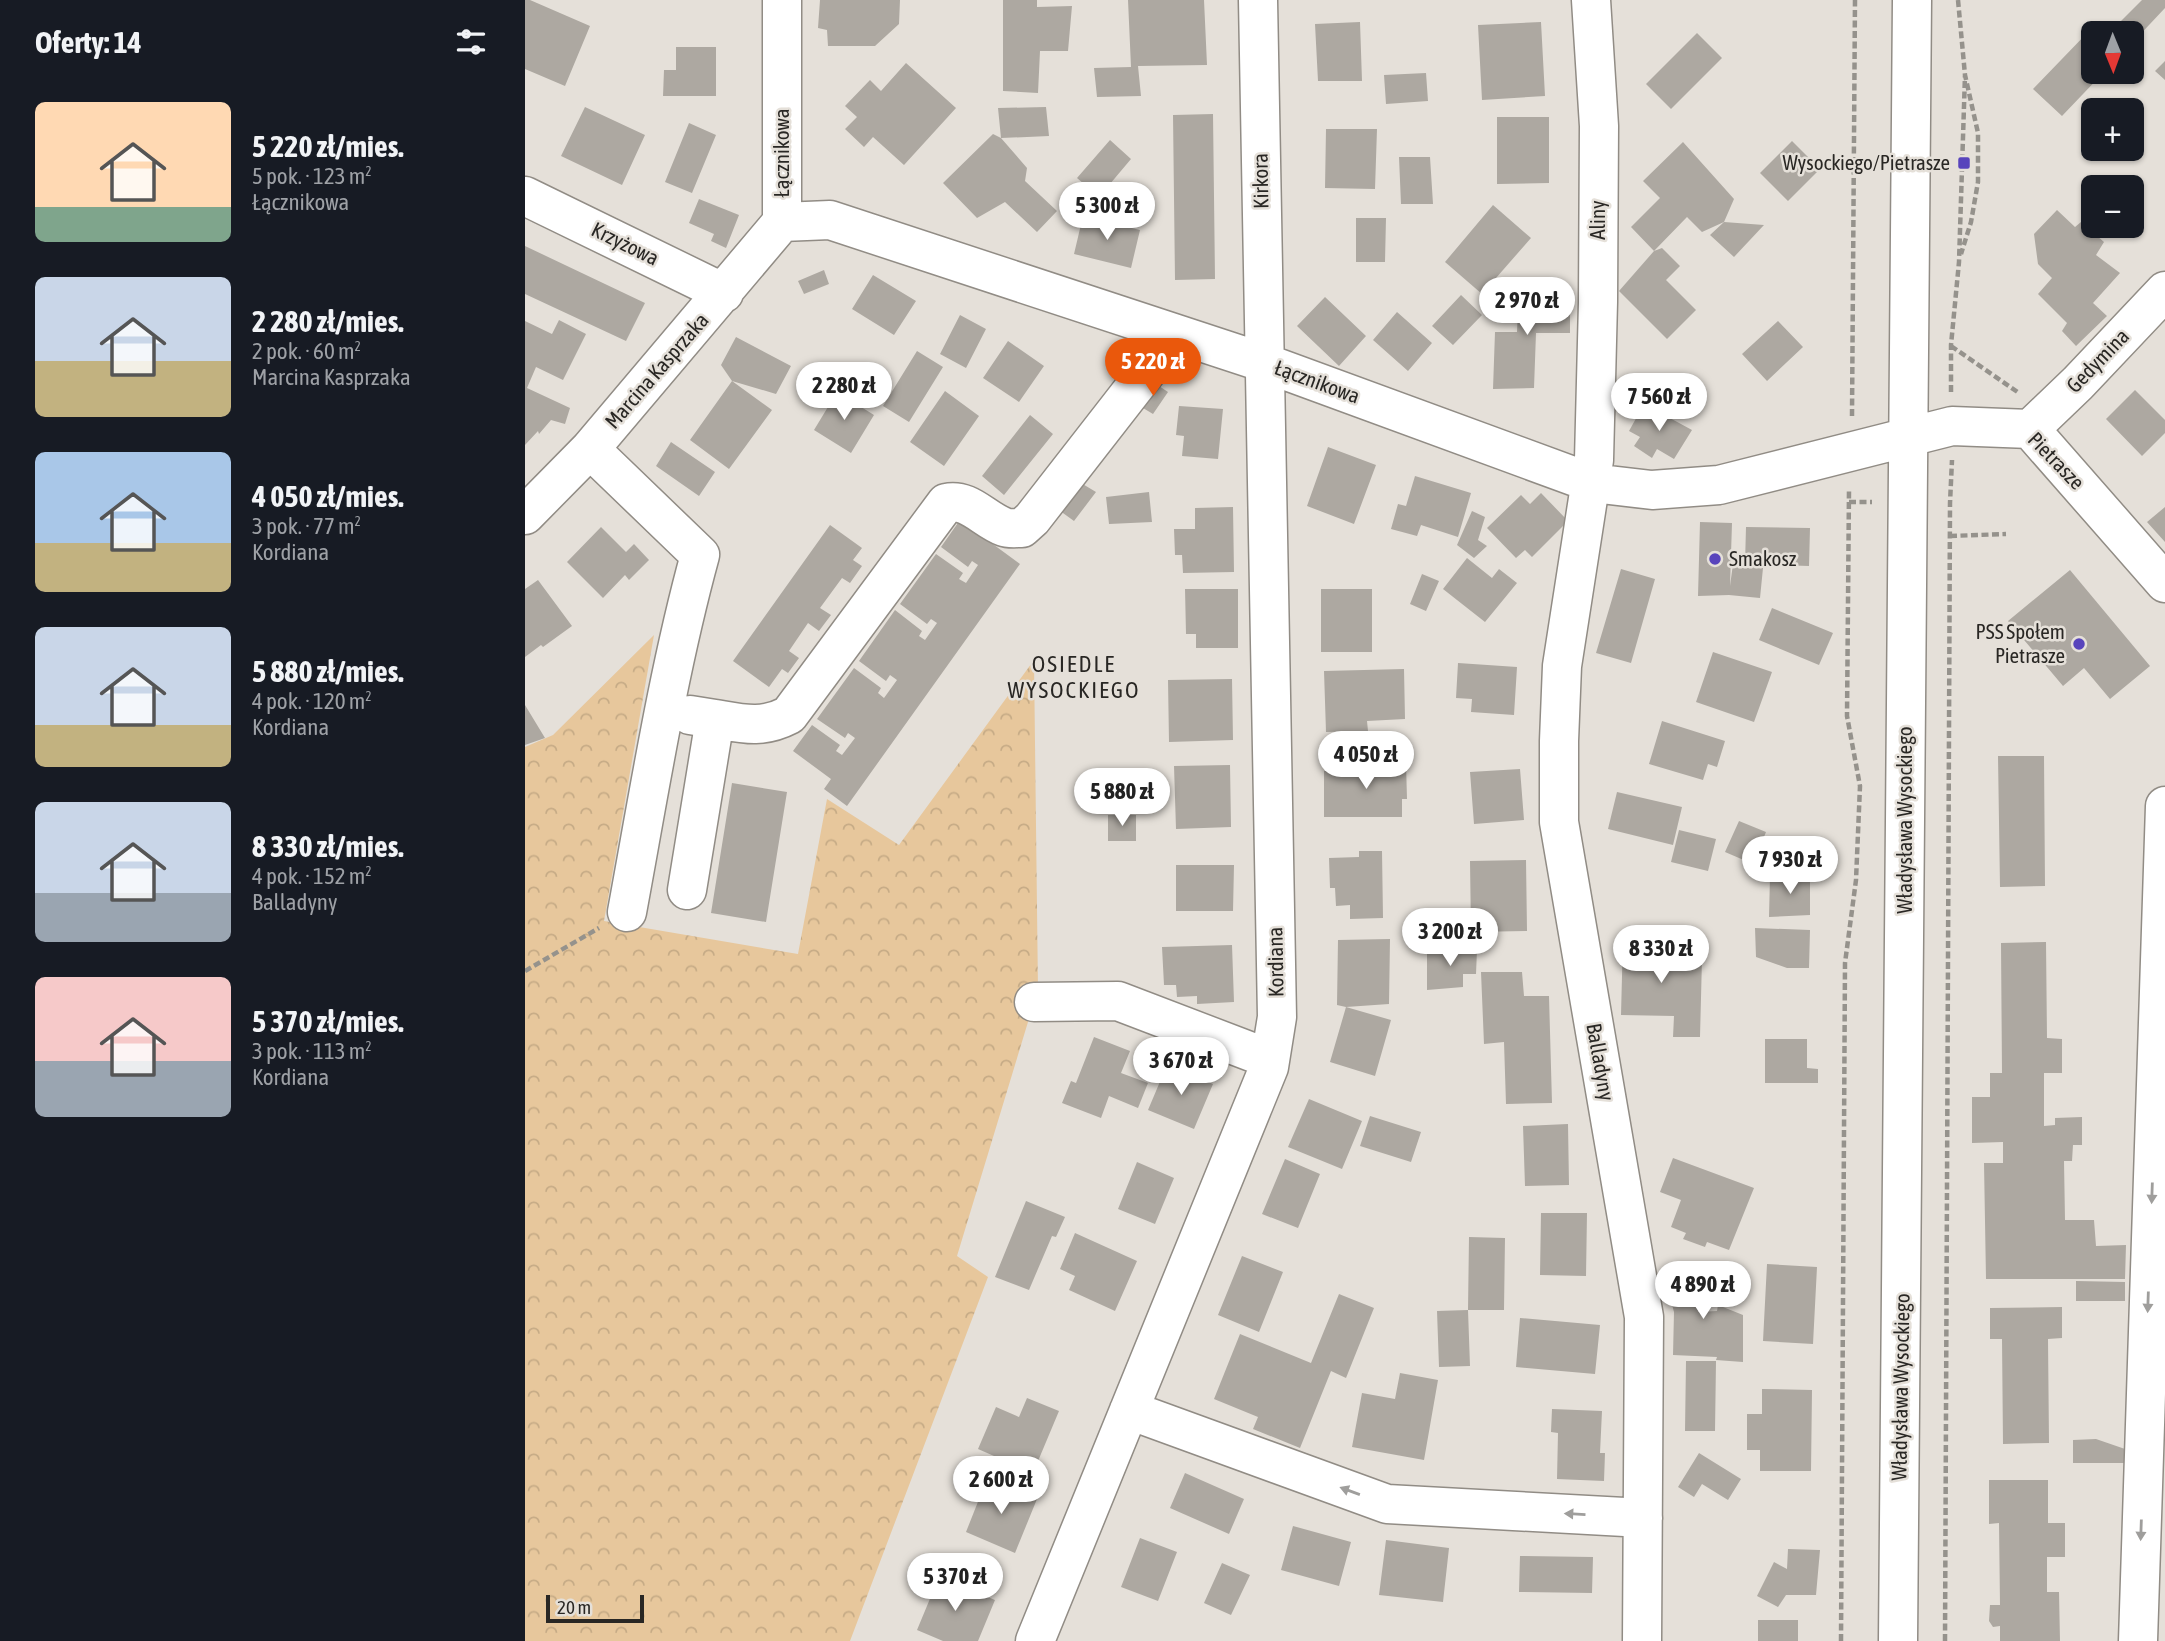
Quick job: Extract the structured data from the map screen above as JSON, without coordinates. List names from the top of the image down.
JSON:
{
  "streets": {
    "street": [
      "Łącznikowa",
      "Kirkora",
      "Aliny",
      "Krzyżowa",
      "Gedymina",
      "Marcina Kasprzaka",
      "Pietrasze",
      "Władysława Wysockiego",
      "Kordiana",
      "Balladyny"
    ]
  },
  "crossings": [
    ["Łącznikowa", "Kirkora"],
    ["Łącznikowa", "Aliny"],
    ["Łącznikowa", "Marcina Kasprzaka"],
    ["Łącznikowa", "Pietrasze"],
    ["Łącznikowa", "Władysława Wysockiego"],
    ["Łącznikowa", "Kordiana"],
    ["Łącznikowa", "Balladyny"],
    ["Kirkora", "Kordiana"],
    ["Aliny", "Balladyny"],
    ["Krzyżowa", "Marcina Kasprzaka"],
    ["Gedymina", "Pietrasze"],
    ["Pietrasze", "Władysława Wysockiego"]
  ],
  "districts": ["OSIEDLE WYSOCKIEGO"],
  "places": {
    "transit": ["Wysockiego/Pietrasze"],
    "other": ["Smakosz", "PSS Społem Pietrasze"]
  },
  "scale_bar": "20 m",
  "north": "bottom",
  "page": {
    "heading": "Oferty: 14",
    "map_buttons": ["+", "−"],
    "list": [
      {
        "name": "5 220 zł/mies.",
        "note": "5 pok. · 123 m² · Łącznikowa"
      },
      {
        "name": "2 280 zł/mies.",
        "note": "2 pok. · 60 m² · Marcina Kasprzaka"
      },
      {
        "name": "4 050 zł/mies.",
        "note": "3 pok. · 77 m² · Kordiana"
      },
      {
        "name": "5 880 zł/mies.",
        "note": "4 pok. · 120 m² · Kordiana"
      },
      {
        "name": "8 330 zł/mies.",
        "note": "4 pok. · 152 m² · Balladyny"
      },
      {
        "name": "5 370 zł/mies.",
        "note": "3 pok. · 113 m² · Kordiana"
      }
    ],
    "price": [
      "5 300 zł",
      "2 970 zł",
      "5 220 zł",
      "2 280 zł",
      "7 560 zł",
      "4 050 zł",
      "5 880 zł",
      "7 930 zł",
      "3 200 zł",
      "8 330 zł",
      "3 670 zł",
      "4 890 zł",
      "2 600 zł",
      "5 370 zł"
    ],
    "scale": "20 m"
  }
}
